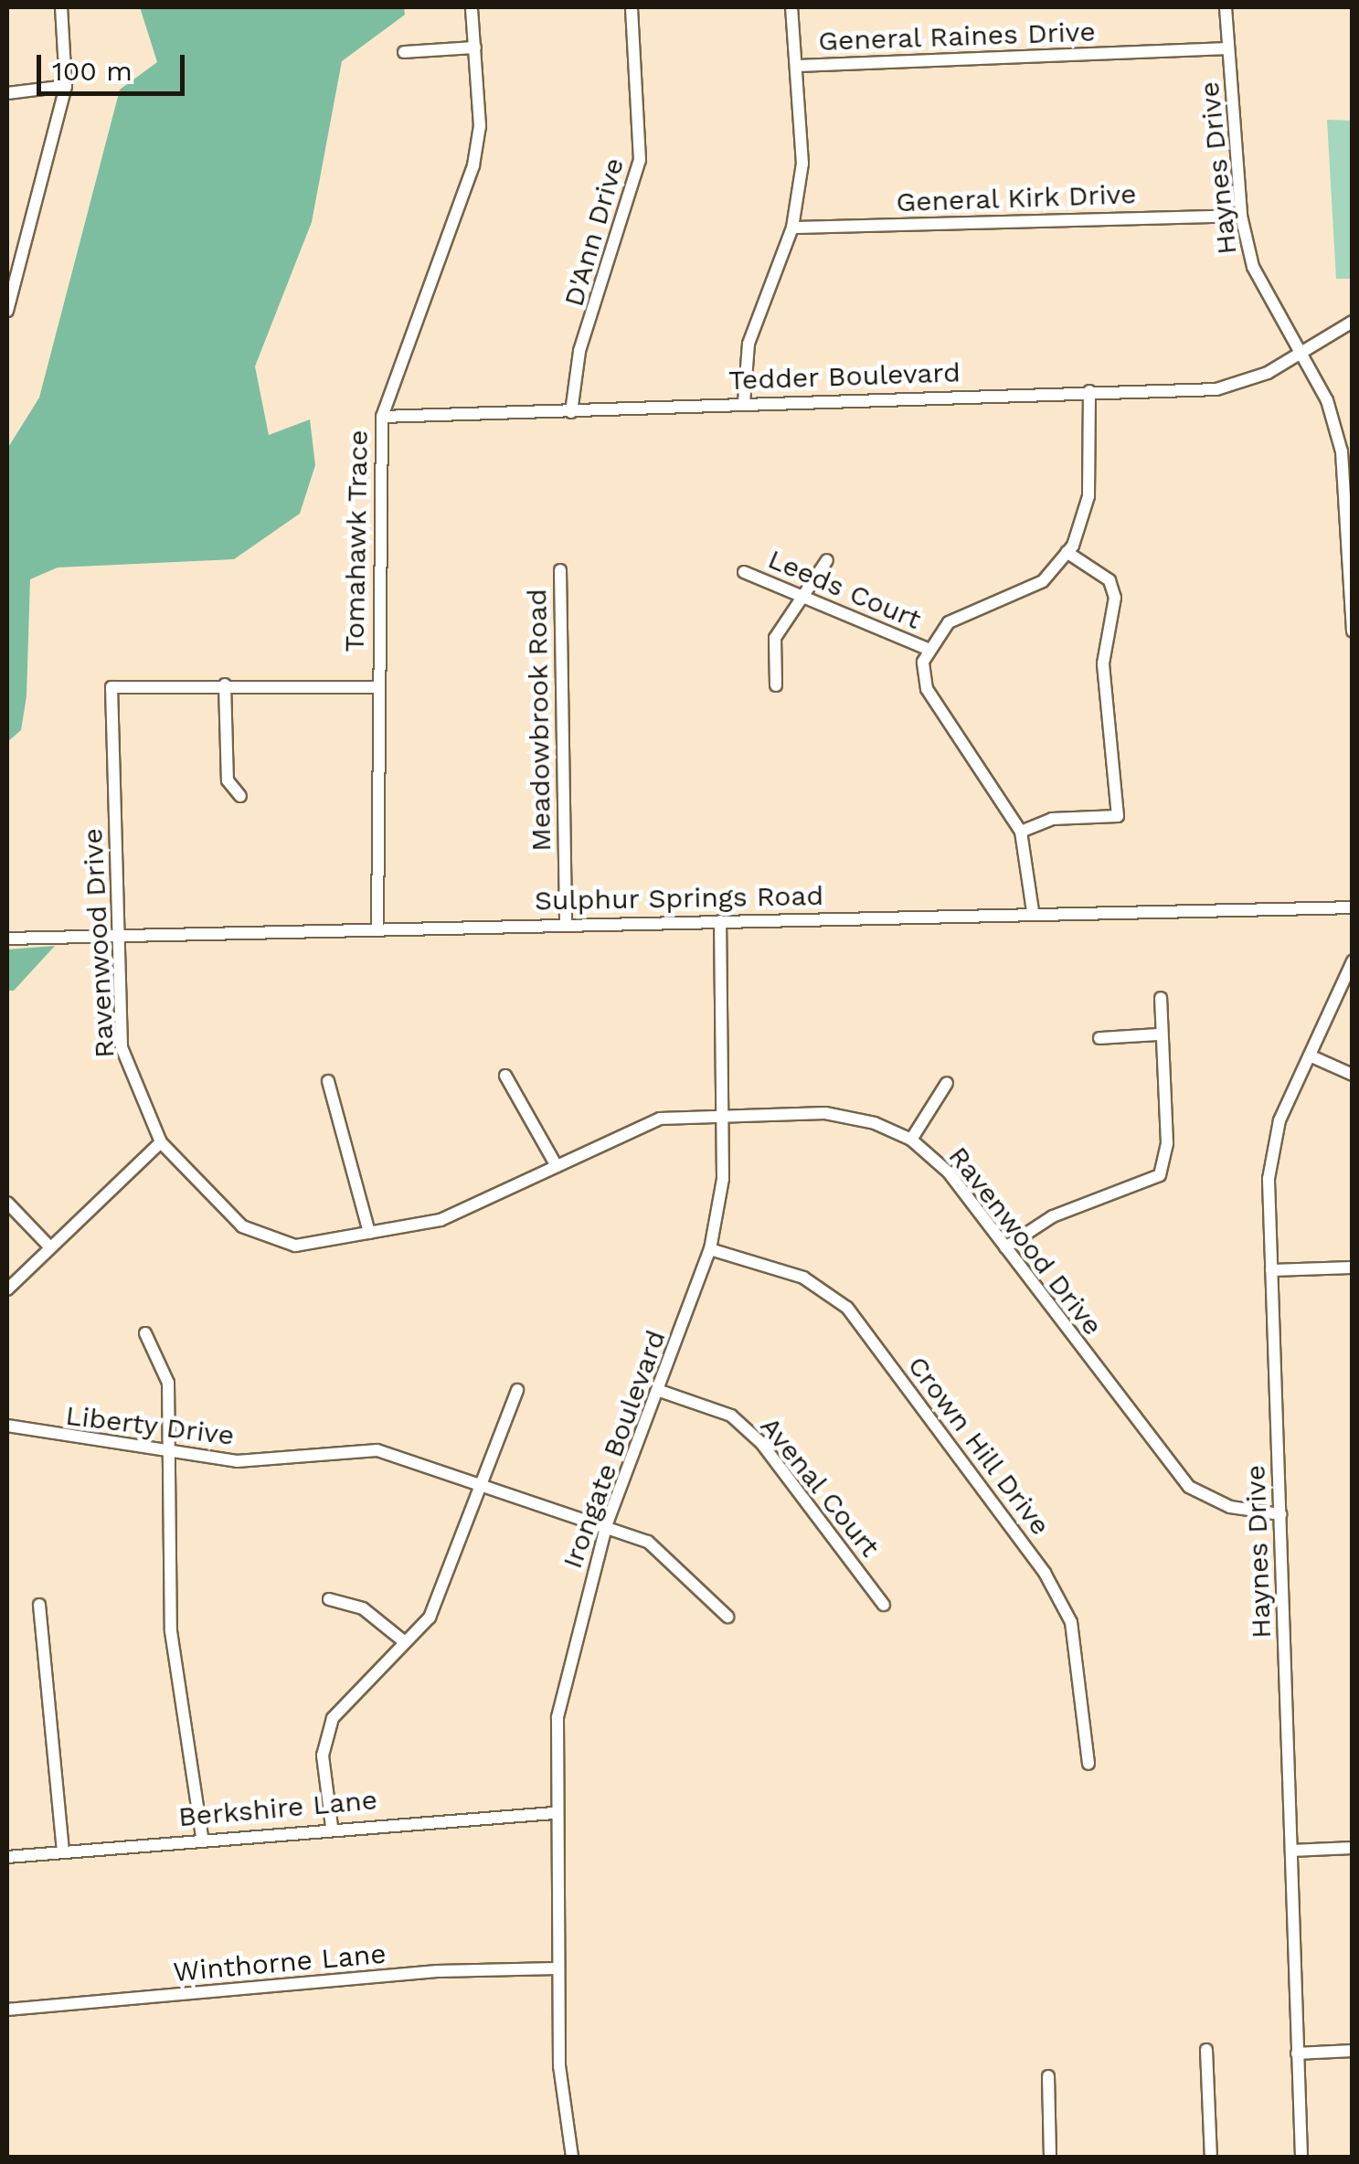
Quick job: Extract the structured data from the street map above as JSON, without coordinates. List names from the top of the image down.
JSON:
{
  "streets": {
    "street": [
      "General Raines Drive",
      "Haynes Drive",
      "General Kirk Drive",
      "D'Ann Drive",
      "Tedder Boulevard",
      "Tomahawk Trace",
      "Leeds Court",
      "Meadowbrook Road",
      "Sulphur Springs Road",
      "Ravenwood Drive",
      "Liberty Drive",
      "Crown Hill Drive",
      "Irongate Boulevard",
      "Avenal Court",
      "Berkshire Lane",
      "Winthorne Lane"
    ]
  },
  "crossings": [
    ["General Raines Drive", "Haynes Drive"],
    ["Haynes Drive", "General Kirk Drive"],
    ["Haynes Drive", "Tedder Boulevard"],
    ["Haynes Drive", "Ravenwood Drive"],
    ["D'Ann Drive", "Tedder Boulevard"],
    ["Tedder Boulevard", "Tomahawk Trace"],
    ["Tomahawk Trace", "Sulphur Springs Road"],
    ["Meadowbrook Road", "Sulphur Springs Road"],
    ["Sulphur Springs Road", "Ravenwood Drive"],
    ["Sulphur Springs Road", "Irongate Boulevard"],
    ["Ravenwood Drive", "Irongate Boulevard"],
    ["Liberty Drive", "Irongate Boulevard"],
    ["Crown Hill Drive", "Irongate Boulevard"],
    ["Irongate Boulevard", "Avenal Court"],
    ["Irongate Boulevard", "Berkshire Lane"],
    ["Irongate Boulevard", "Winthorne Lane"]
  ],
  "scale_bar": "100 m"
}
